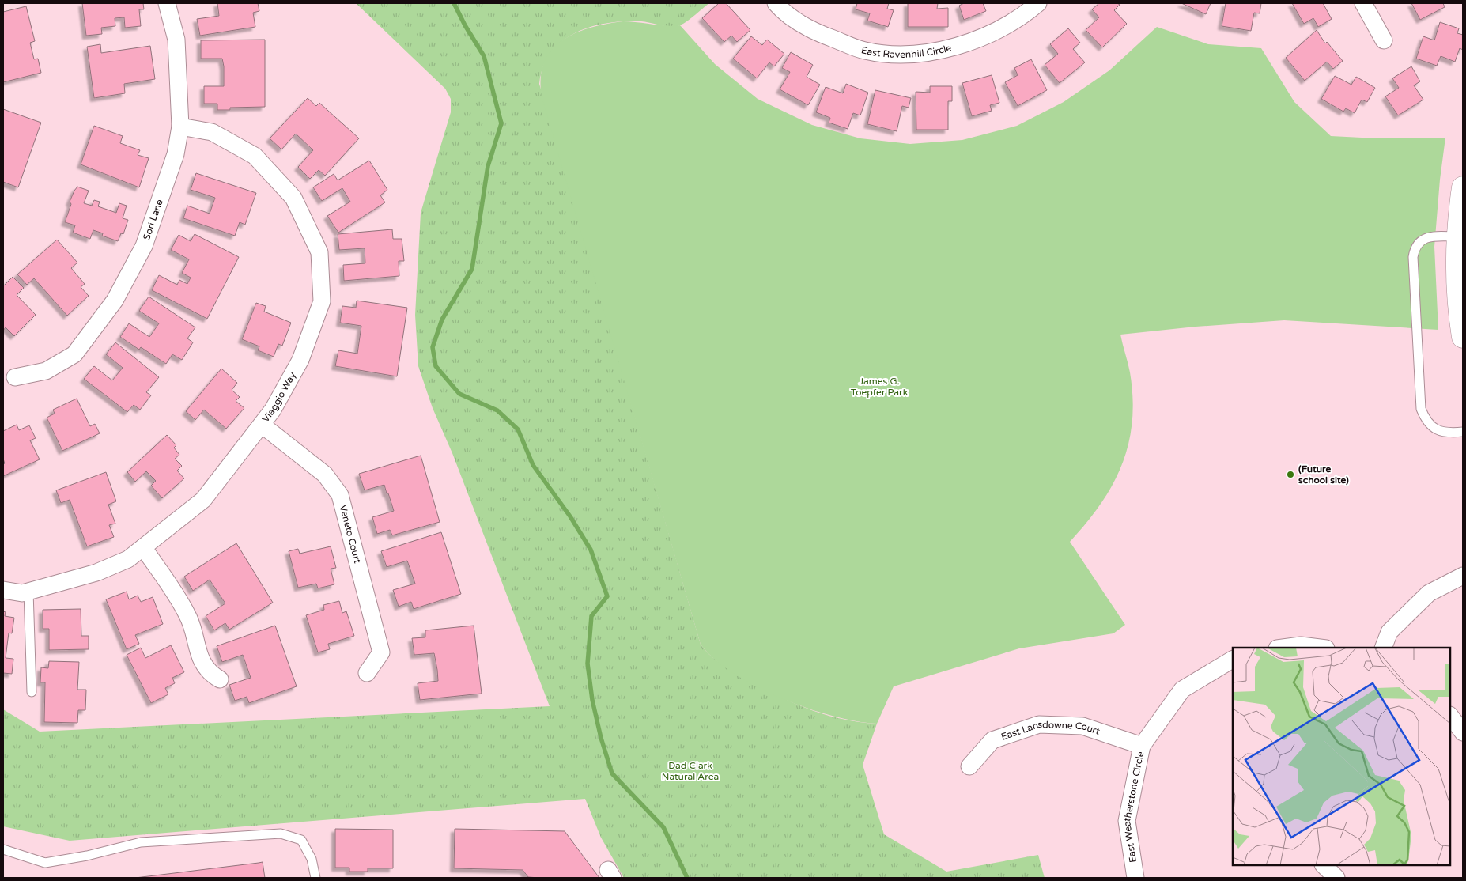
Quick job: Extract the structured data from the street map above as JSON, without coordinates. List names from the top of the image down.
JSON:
{
  "streets": {
    "street": [
      "East Ravenhill Circle",
      "Sori Lane",
      "Viaggio Way",
      "Veneto Court",
      "East Lansdowne Court",
      "East Weatherstone Circle"
    ]
  },
  "crossings": [
    ["Sori Lane", "Viaggio Way"],
    ["Viaggio Way", "Veneto Court"],
    ["East Lansdowne Court", "East Weatherstone Circle"]
  ],
  "parks": ["James G. Toepfer Park", "Dad Clark Natural Area"],
  "places": ["(Future school site)"]
}
